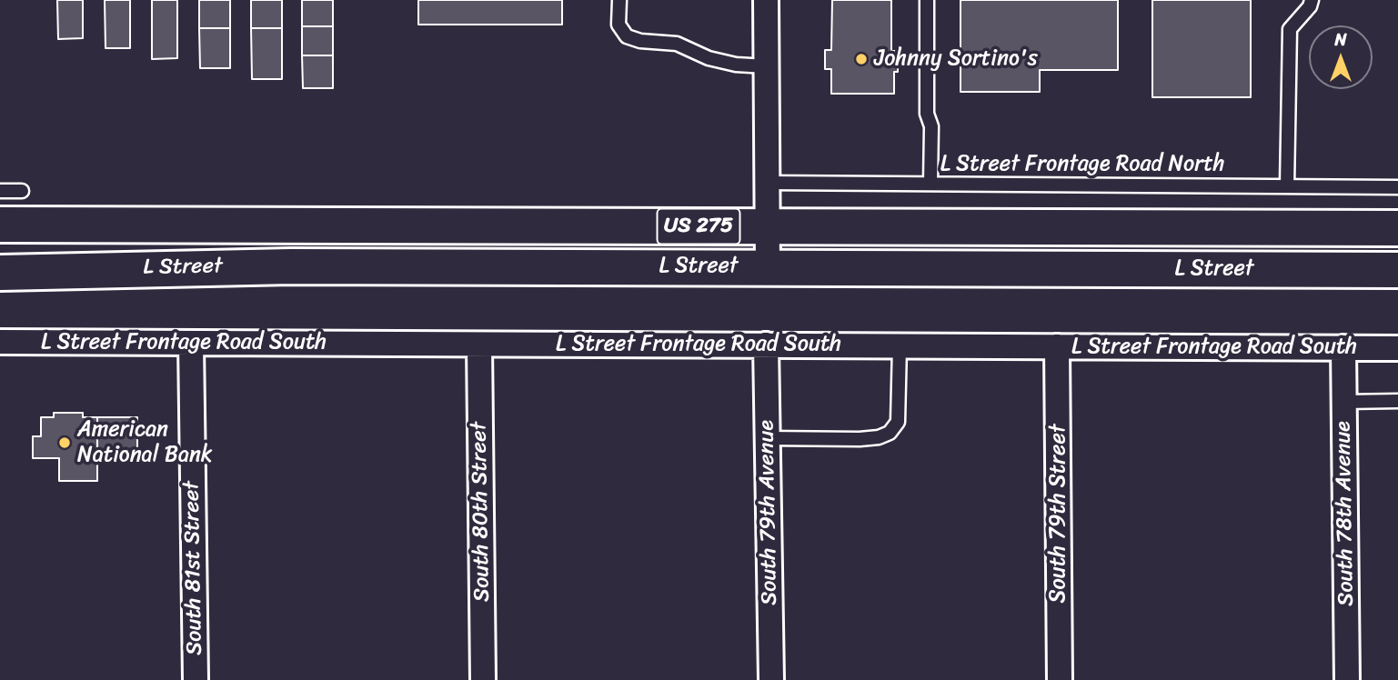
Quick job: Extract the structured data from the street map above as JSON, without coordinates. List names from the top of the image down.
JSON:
{
  "streets": {
    "main road": ["US 275", "L Street"],
    "street": [
      "L Street Frontage Road South",
      "South 80th Street",
      "South 79th Avenue",
      "South 79th Street",
      "South 78th Avenue",
      "South 81st Street"
    ],
    "lane": ["L Street Frontage Road North"]
  },
  "crossings": [
    ["L Street Frontage Road South", "South 80th Street"],
    ["L Street Frontage Road South", "South 79th Avenue"],
    ["L Street Frontage Road South", "South 79th Street"],
    ["L Street Frontage Road South", "South 78th Avenue"],
    ["L Street Frontage Road South", "South 81st Street"]
  ],
  "places": ["Johnny Sortino's", "American National Bank"],
  "north": "top"
}
